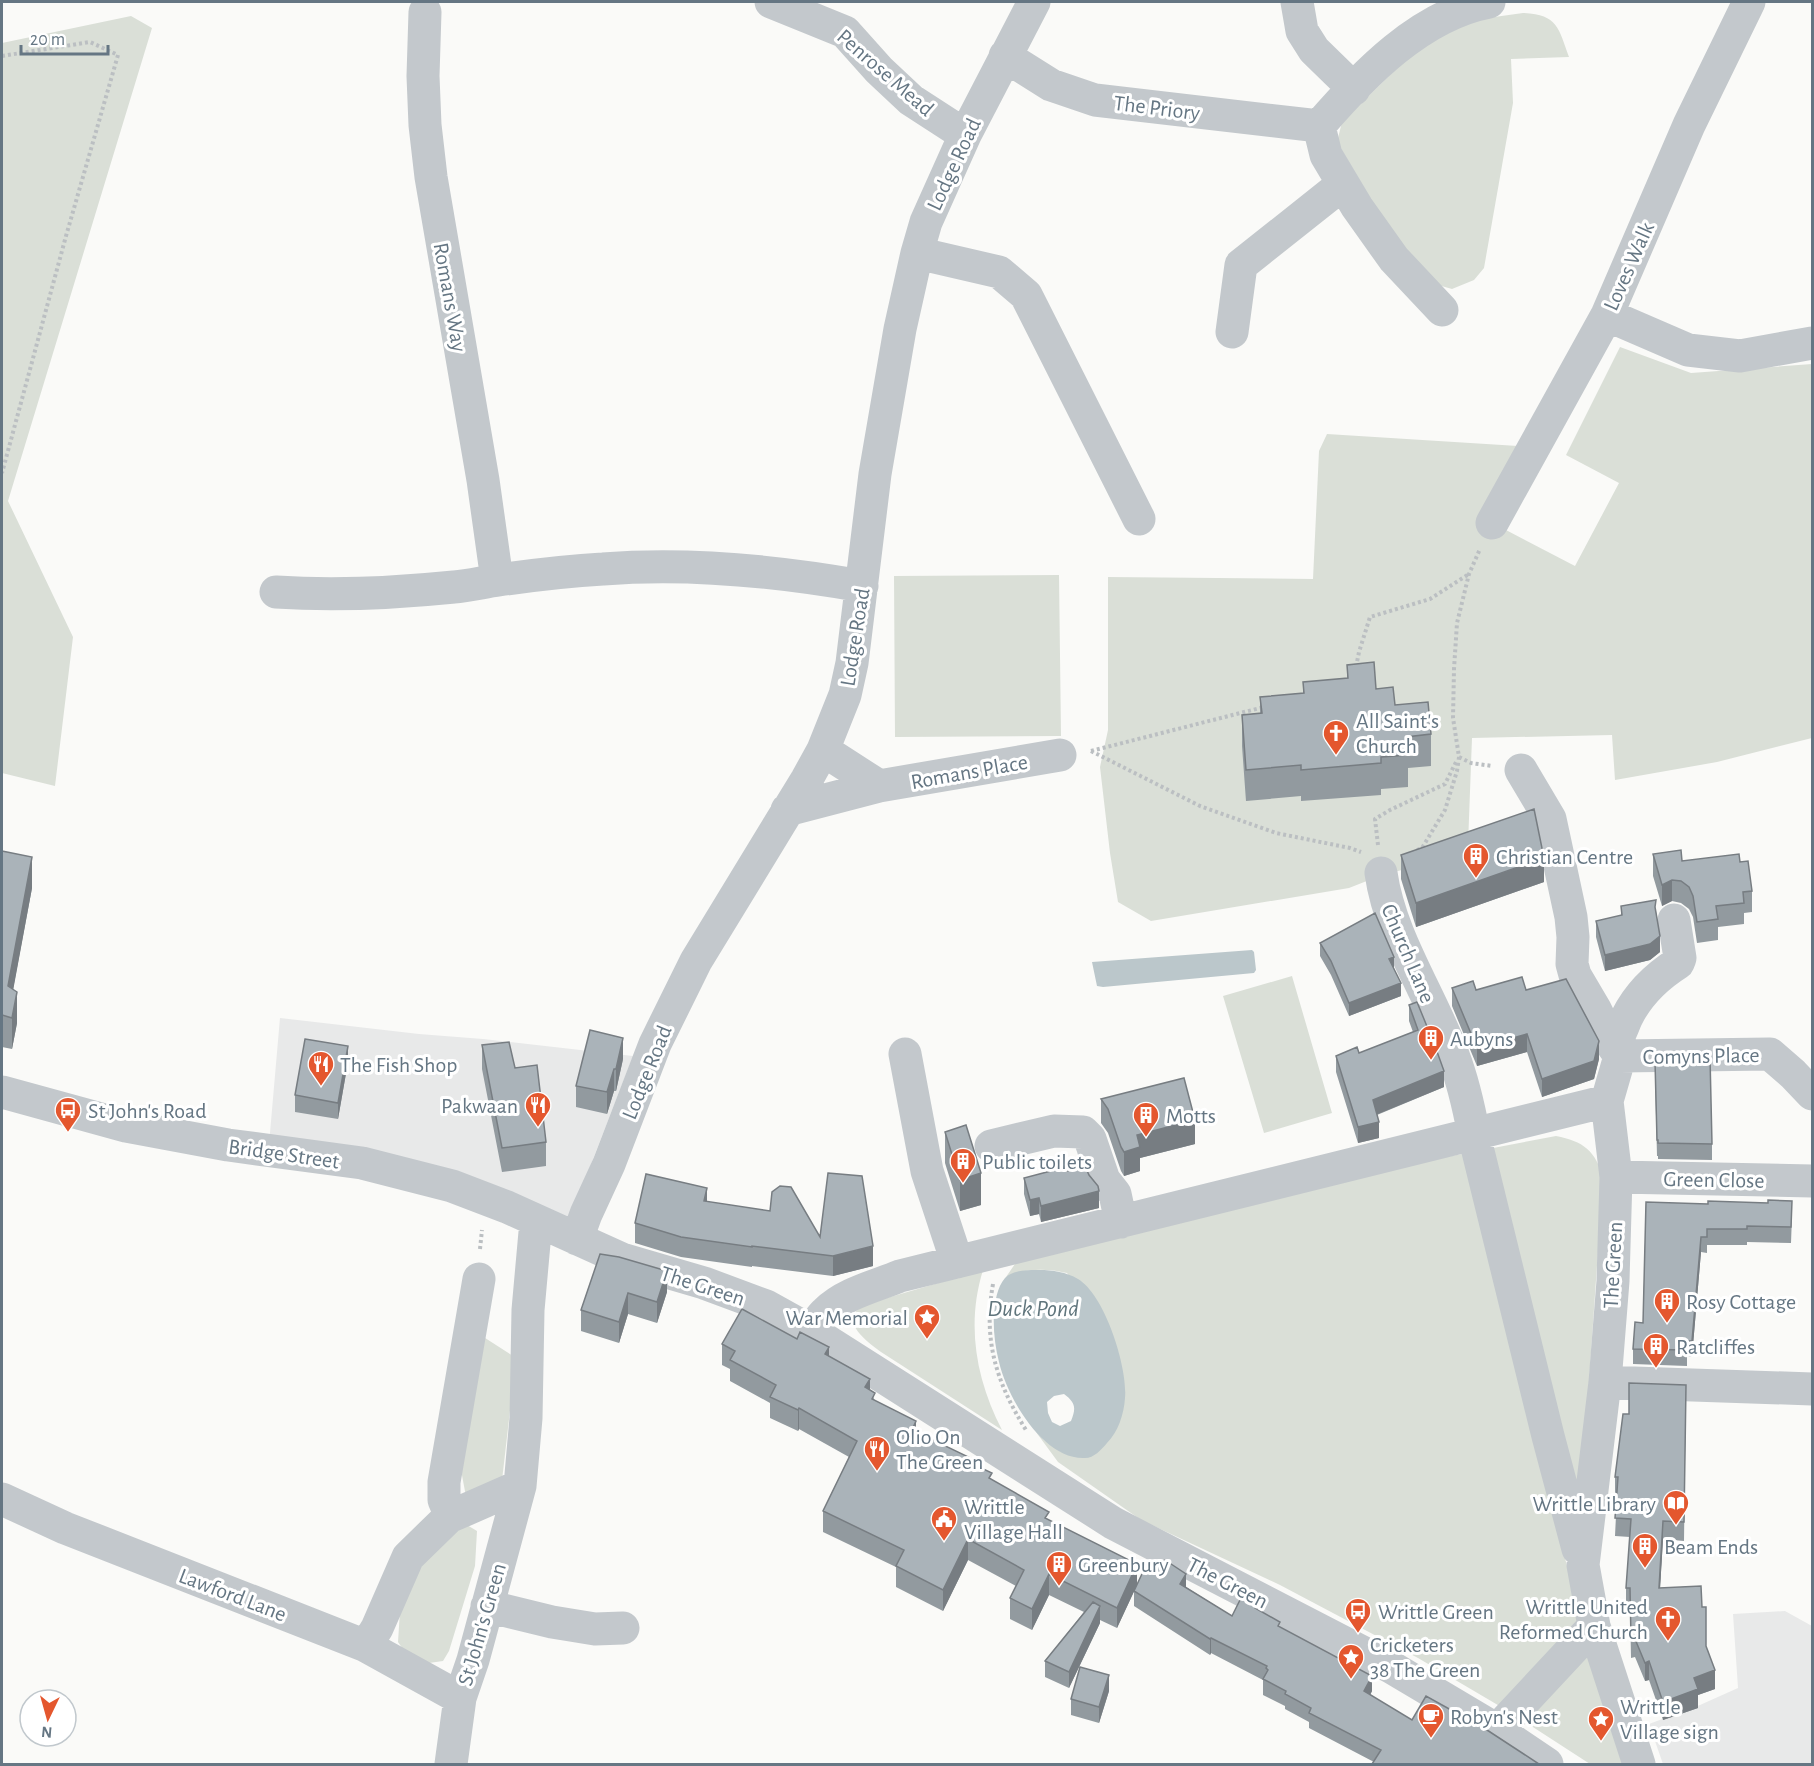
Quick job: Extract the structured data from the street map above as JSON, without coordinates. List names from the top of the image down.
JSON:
{
  "streets": {
    "street": [
      "Penrose Mead",
      "The Priory",
      "Lodge Road",
      "Loves Walk",
      "Romans Way",
      "Romans Place",
      "Church Lane",
      "Comyns Place",
      "Bridge Street",
      "Green Close",
      "The Green",
      "Lawford Lane",
      "St John's Green"
    ]
  },
  "crossings": [
    ["Penrose Mead", "Lodge Road"],
    ["The Priory", "Lodge Road"],
    ["Lodge Road", "Romans Place"],
    ["Lodge Road", "Bridge Street"],
    ["Lodge Road", "The Green"],
    ["Lodge Road", "St John's Green"],
    ["Church Lane", "The Green"],
    ["Comyns Place", "The Green"],
    ["Bridge Street", "The Green"],
    ["Bridge Street", "St John's Green"],
    ["Green Close", "The Green"],
    ["The Green", "St John's Green"],
    ["Lawford Lane", "St John's Green"]
  ],
  "water": ["Duck Pond"],
  "places": {
    "church": ["All Saint's Church", "Writtle United Reformed Church"],
    "building": [
      "Christian Centre",
      "Aubyns",
      "Motts",
      "Public toilets",
      "Rosy Cottage",
      "Ratcliffes",
      "Beam Ends",
      "Greenbury"
    ],
    "restaurant": ["The Fish Shop", "Pakwaan", "Olio On The Green"],
    "bus stop": ["St John's Road", "Writtle Green"],
    "place": ["War Memorial", "Cricketers 38 The Green", "Writtle Village sign"],
    "library": ["Writtle Library"],
    "public building": ["Writtle Village Hall"],
    "cafe": ["Robyn's Nest"]
  },
  "scale_bar": "20 m",
  "north": "bottom"
}
